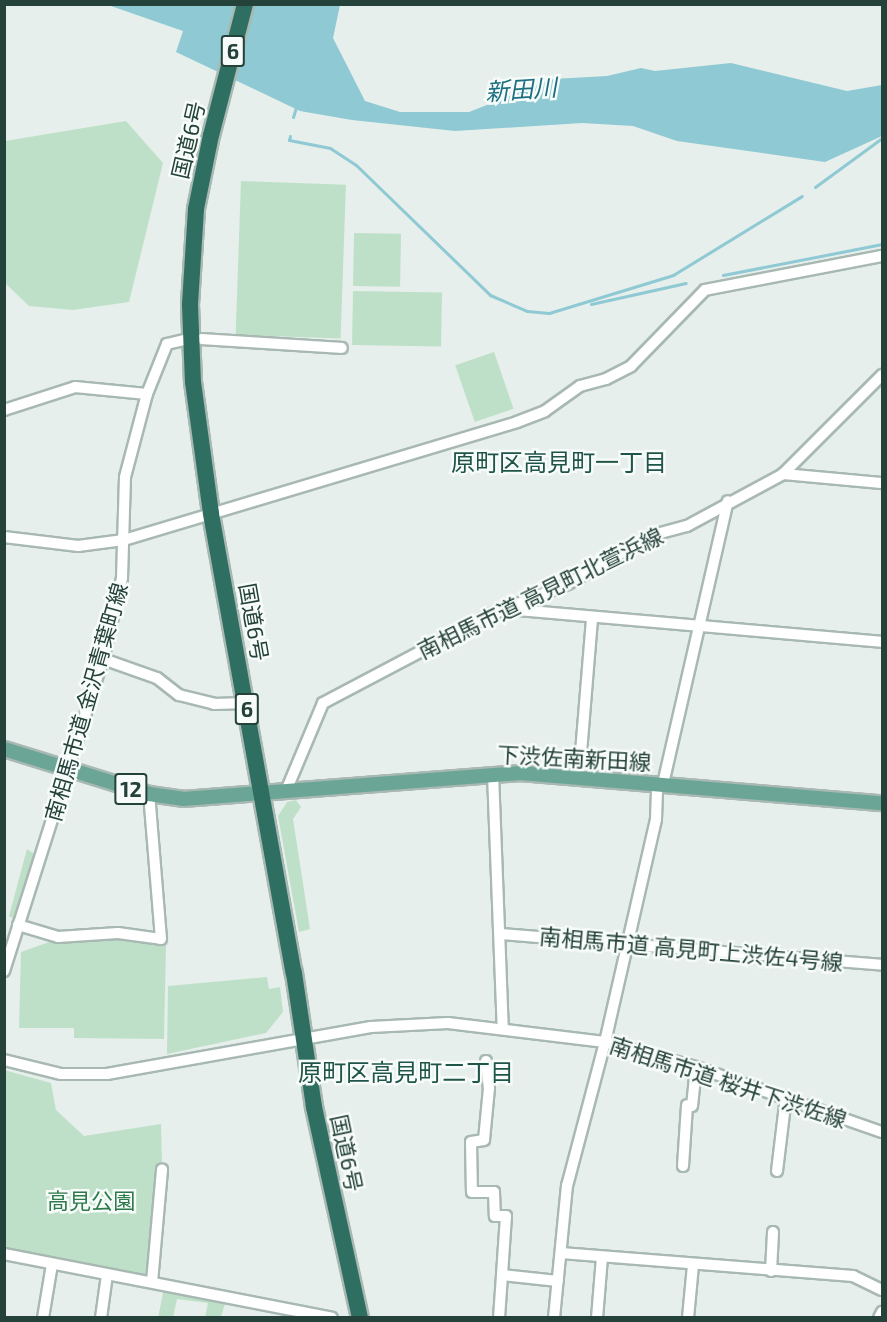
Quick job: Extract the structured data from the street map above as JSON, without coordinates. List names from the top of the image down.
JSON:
{
  "streets": {
    "highway": ["6", "国道6号"],
    "main road": ["下渋佐南新田線", "12"],
    "street": [
      "南相馬市道 高見町北萱浜線",
      "南相馬市道 金沢青葉町線",
      "南相馬市道 高見町上渋佐4号線",
      "南相馬市道 桜井下渋佐線"
    ]
  },
  "crossings": [
    ["国道6号", "下渋佐南新田線"],
    ["国道6号", "12"],
    ["国道6号", "南相馬市道 桜井下渋佐線"],
    ["南相馬市道 高見町北萱浜線", "下渋佐南新田線"],
    ["南相馬市道 金沢青葉町線", "12"],
    ["下渋佐南新田線", "12"]
  ],
  "districts": ["原町区高見町一丁目", "原町区高見町二丁目"],
  "water": ["新田川"],
  "parks": ["高見公園"]
}
